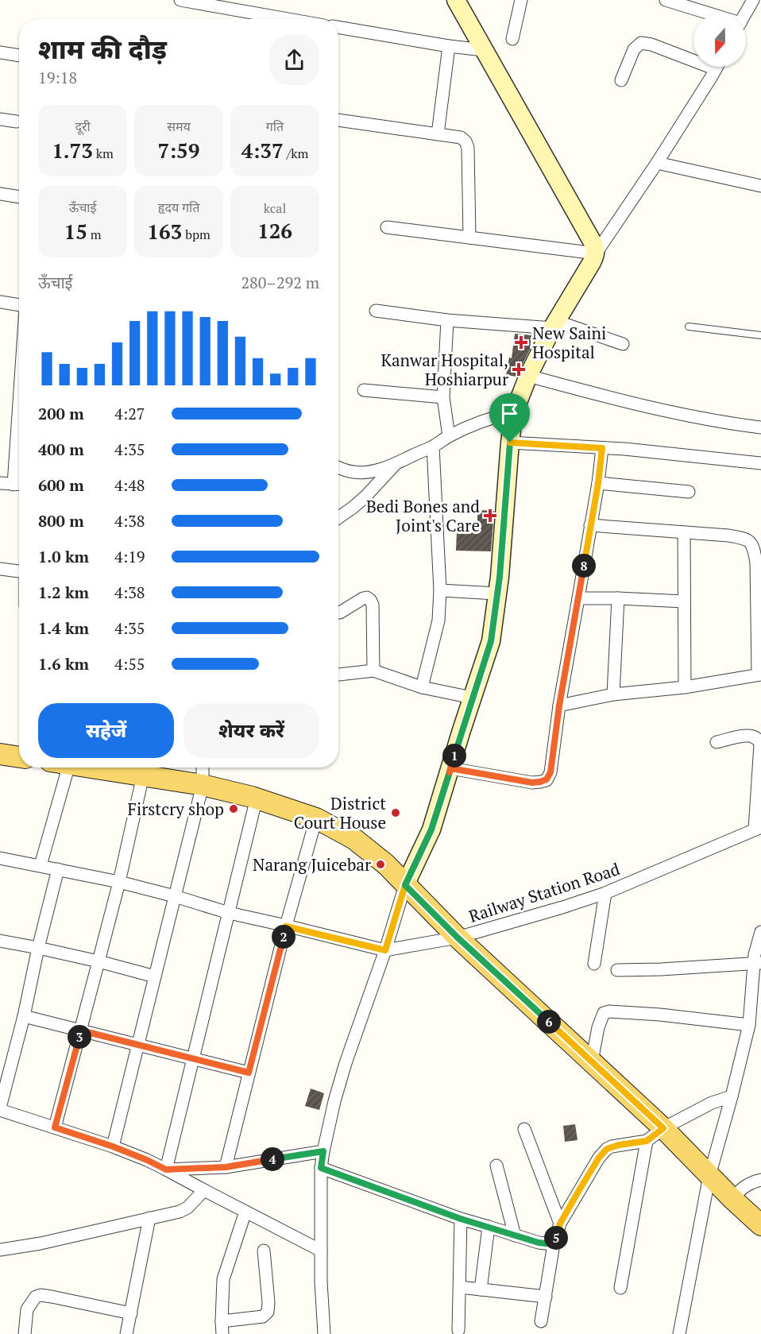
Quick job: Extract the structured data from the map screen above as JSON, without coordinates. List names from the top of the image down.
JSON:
{
  "streets": {
    "street": ["Railway Station Road"]
  },
  "places": {
    "health": ["New Saini Hospital", "Kanwar Hospital, Hoshiarpur", "Bedi Bones and Joint's Care"],
    "other": ["Firstcry shop", "District Court House", "Narang Juicebar"]
  },
  "north": "bottom",
  "page": {
    "heading": ["शाम की दौड़", "19:18"],
    "stats": [
      ["दूरी", "1.73 km"],
      ["समय", "7:59"],
      ["गति", "4:37 /km"],
      ["ऊँचाई", "15 m"],
      ["हृदय गति", "163 bpm"],
      ["kcal", "126"]
    ],
    "chart": ["ऊँचाई", "280–292 m"],
    "list": [
      {
        "name": "200 m",
        "note": "4:27"
      },
      {
        "name": "400 m",
        "note": "4:35"
      },
      {
        "name": "600 m",
        "note": "4:48"
      },
      {
        "name": "800 m",
        "note": "4:38"
      },
      {
        "name": "1.0 km",
        "note": "4:19"
      },
      {
        "name": "1.2 km",
        "note": "4:38"
      },
      {
        "name": "1.4 km",
        "note": "4:35"
      },
      {
        "name": "1.6 km",
        "note": "4:55"
      }
    ],
    "pins": [
      "8",
      "1",
      "2",
      "6",
      "3",
      "4",
      "5"
    ],
    "buttons": ["सहेजें", "शेयर करें"]
  }
}
